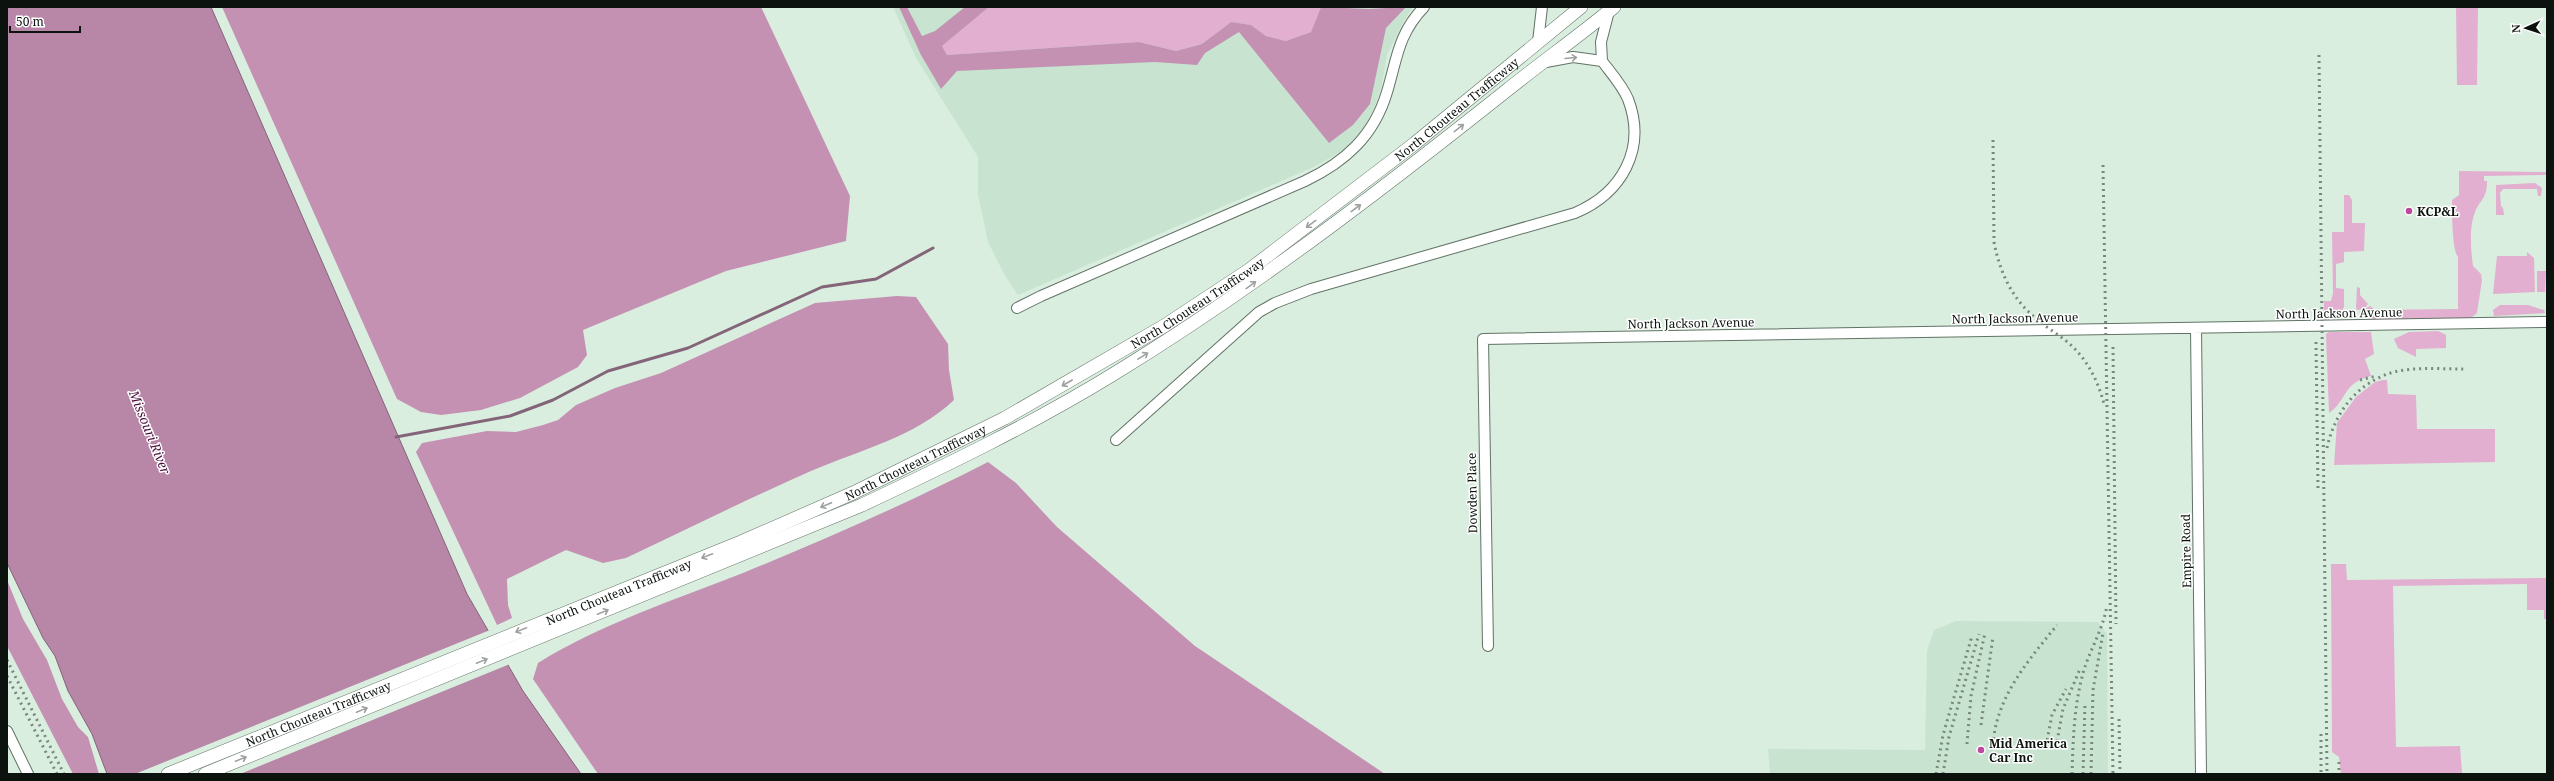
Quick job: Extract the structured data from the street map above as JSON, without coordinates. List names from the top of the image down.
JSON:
{
  "streets": {
    "main road": ["North Chouteau Trafficway"],
    "street": ["North Jackson Avenue", "Dowden Place", "Empire Road"]
  },
  "crossings": [
    ["North Jackson Avenue", "Dowden Place"],
    ["North Jackson Avenue", "Empire Road"]
  ],
  "water": ["Missouri River"],
  "places": ["KCP&L", "Mid America Car Inc"],
  "scale_bar": "50 m",
  "north": "left"
}
